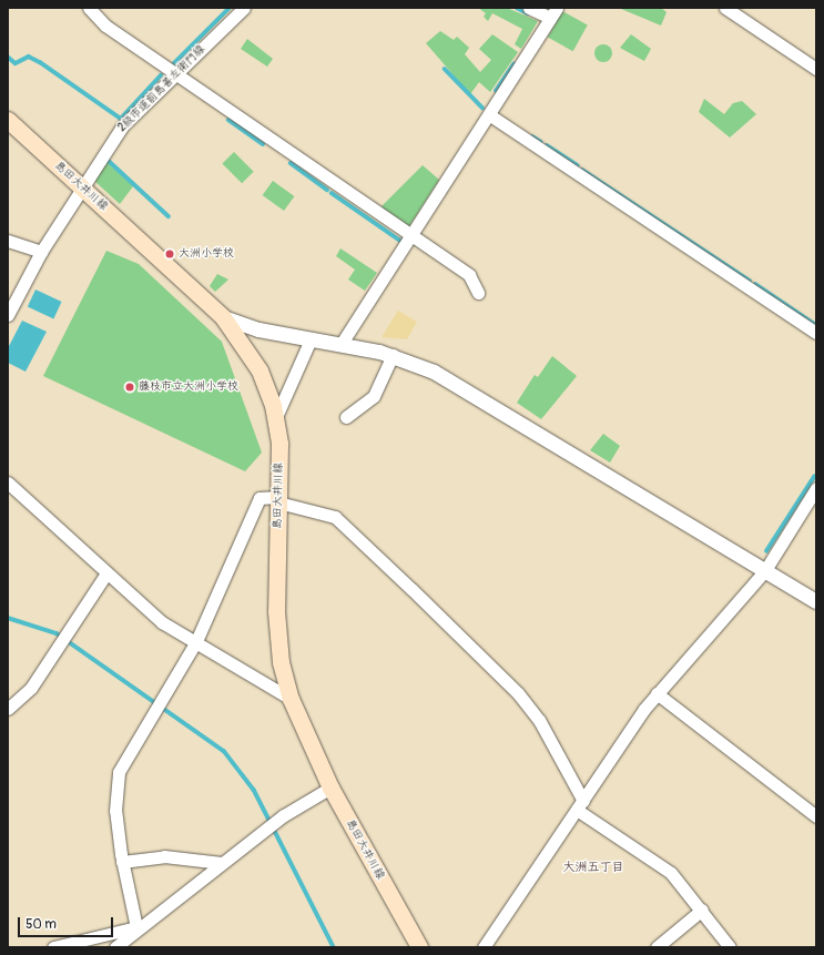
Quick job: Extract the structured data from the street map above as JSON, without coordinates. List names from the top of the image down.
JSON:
{
  "streets": {
    "main road": ["島田大井川線"],
    "street": ["2級市道前島善左衛門線"]
  },
  "crossings": [
    ["2級市道前島善左衛門線", "島田大井川線"]
  ],
  "districts": ["大洲五丁目"],
  "places": ["大洲小学校", "藤枝市立大洲小学校"],
  "scale_bar": "50 m"
}
